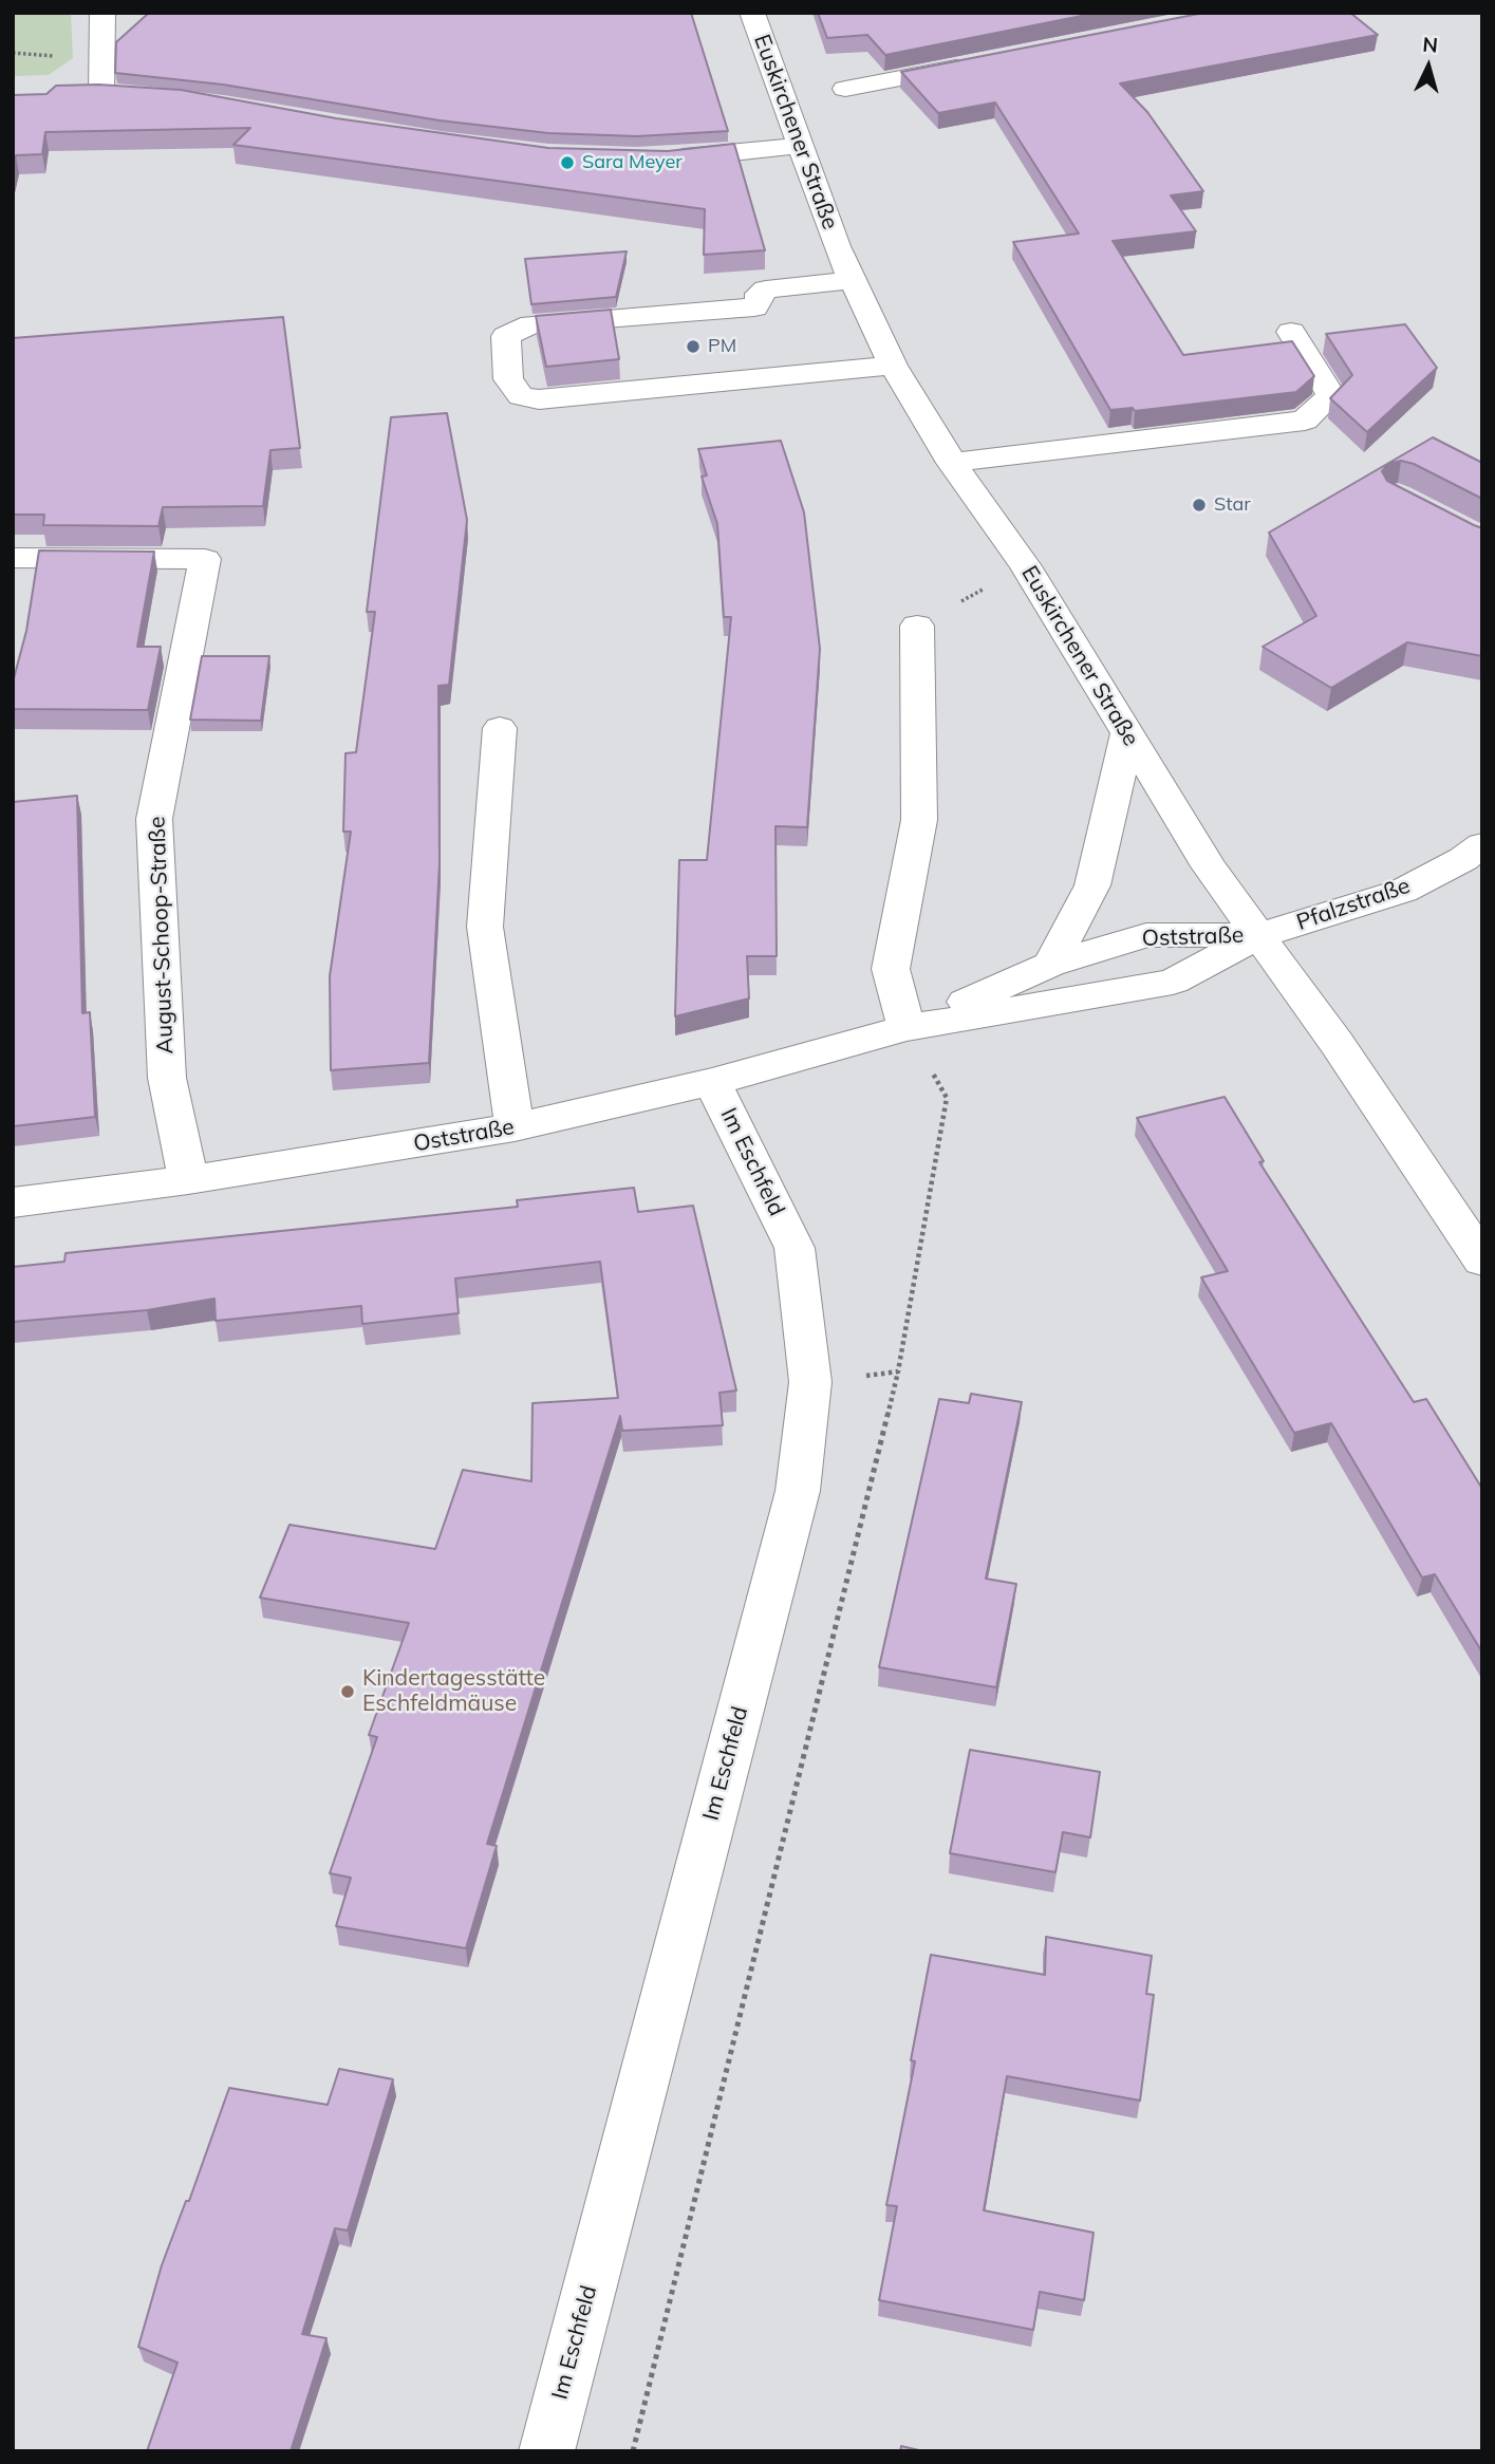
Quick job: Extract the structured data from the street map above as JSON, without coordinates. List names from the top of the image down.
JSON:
{
  "streets": {
    "street": [
      "Euskirchener Straße",
      "Pfalzstraße",
      "August-Schoop-Straße",
      "Oststraße",
      "Im Eschfeld"
    ]
  },
  "crossings": [
    ["Euskirchener Straße", "Pfalzstraße"],
    ["Euskirchener Straße", "Oststraße"],
    ["Pfalzstraße", "Oststraße"],
    ["August-Schoop-Straße", "Oststraße"],
    ["Oststraße", "Im Eschfeld"]
  ],
  "places": [
    "Sara Meyer",
    "PM",
    "Star",
    "Kindertagesstätte Eschfeldmäuse"
  ],
  "north": "top"
}
